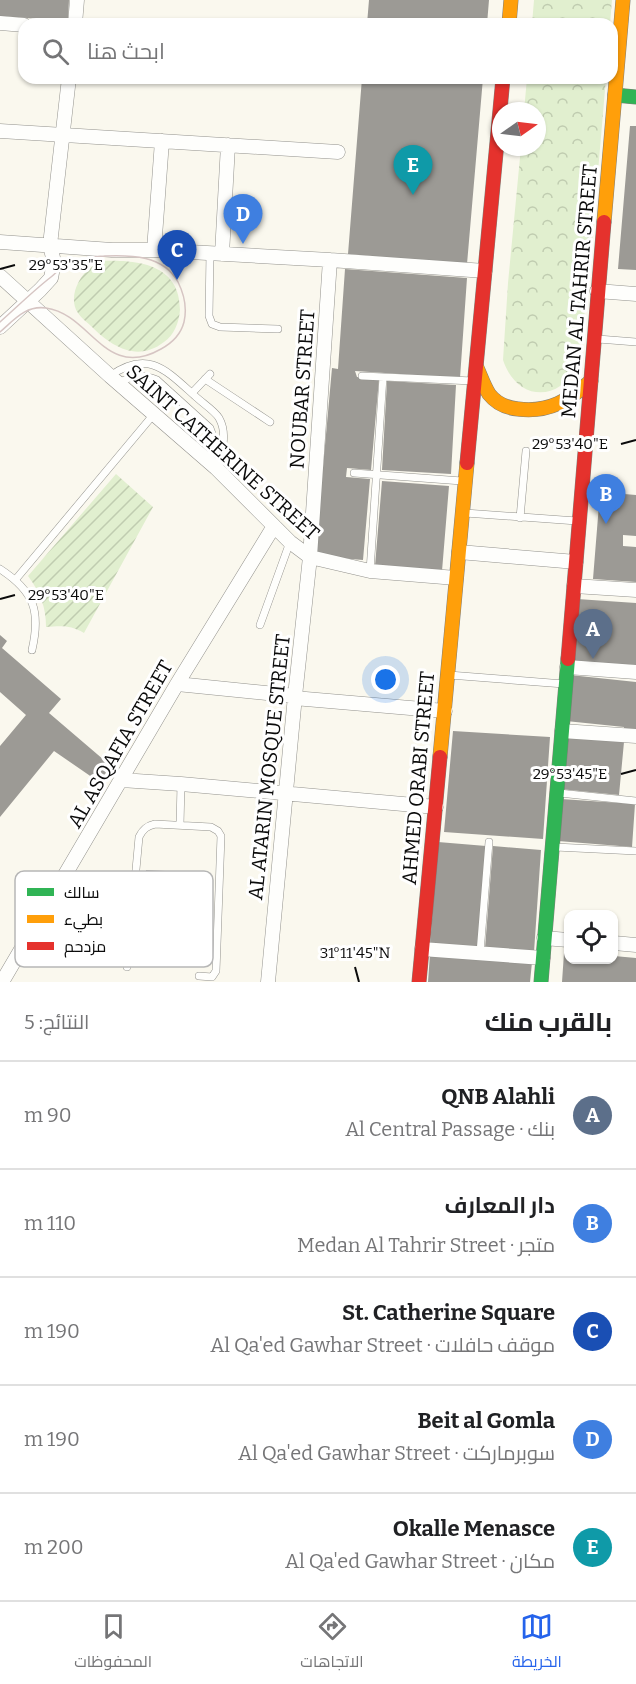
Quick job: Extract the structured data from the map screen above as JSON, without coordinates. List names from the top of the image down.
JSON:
{
  "streets": {
    "main road": ["MEDAN AL TAHRIR STREET", "AHMED ORABI STREET"],
    "street": [
      "NOUBAR STREET",
      "SAINT CATHERINE STREET",
      "AL ASQAFIA STREET",
      "AL ATARIN MOSQUE STREET"
    ]
  },
  "crossings": [
    ["NOUBAR STREET", "SAINT CATHERINE STREET"],
    ["NOUBAR STREET", "AL ATARIN MOSQUE STREET"],
    ["SAINT CATHERINE STREET", "AL ASQAFIA STREET"],
    ["SAINT CATHERINE STREET", "AL ATARIN MOSQUE STREET"],
    ["SAINT CATHERINE STREET", "AHMED ORABI STREET"]
  ],
  "legend": ["سالك", "بطيء", "مزدحم"],
  "north": "right",
  "page": {
    "search": "ابحث هنا",
    "pins": [
      "E",
      "D",
      "C",
      "B",
      "A"
    ],
    "heading": ["بالقرب منك", "النتائج: 5"],
    "list": [
      {
        "mark": "A",
        "name": "QNB Alahli",
        "note": "بنك · Al Central Passage",
        "value": "90 m"
      },
      {
        "mark": "B",
        "name": "دار المعارف",
        "note": "متجر · Medan Al Tahrir Street",
        "value": "110 m"
      },
      {
        "mark": "C",
        "name": "St. Catherine Square",
        "note": "موقف حافلات · Al Qa'ed Gawhar Street",
        "value": "190 m"
      },
      {
        "mark": "D",
        "name": "Beit al Gomla",
        "note": "سوبرماركت · Al Qa'ed Gawhar Street",
        "value": "190 m"
      },
      {
        "mark": "E",
        "name": "Okalle Menasce",
        "note": "مكان · Al Qa'ed Gawhar Street",
        "value": "200 m"
      }
    ],
    "nav": ["الخريطة", "الاتجاهات", "المحفوظات"]
  },
  "coordinates": [
    "29°53'35\"E",
    "29°53'40\"E",
    "29°53'45\"E",
    "31°11'45\"N"
  ]
}
